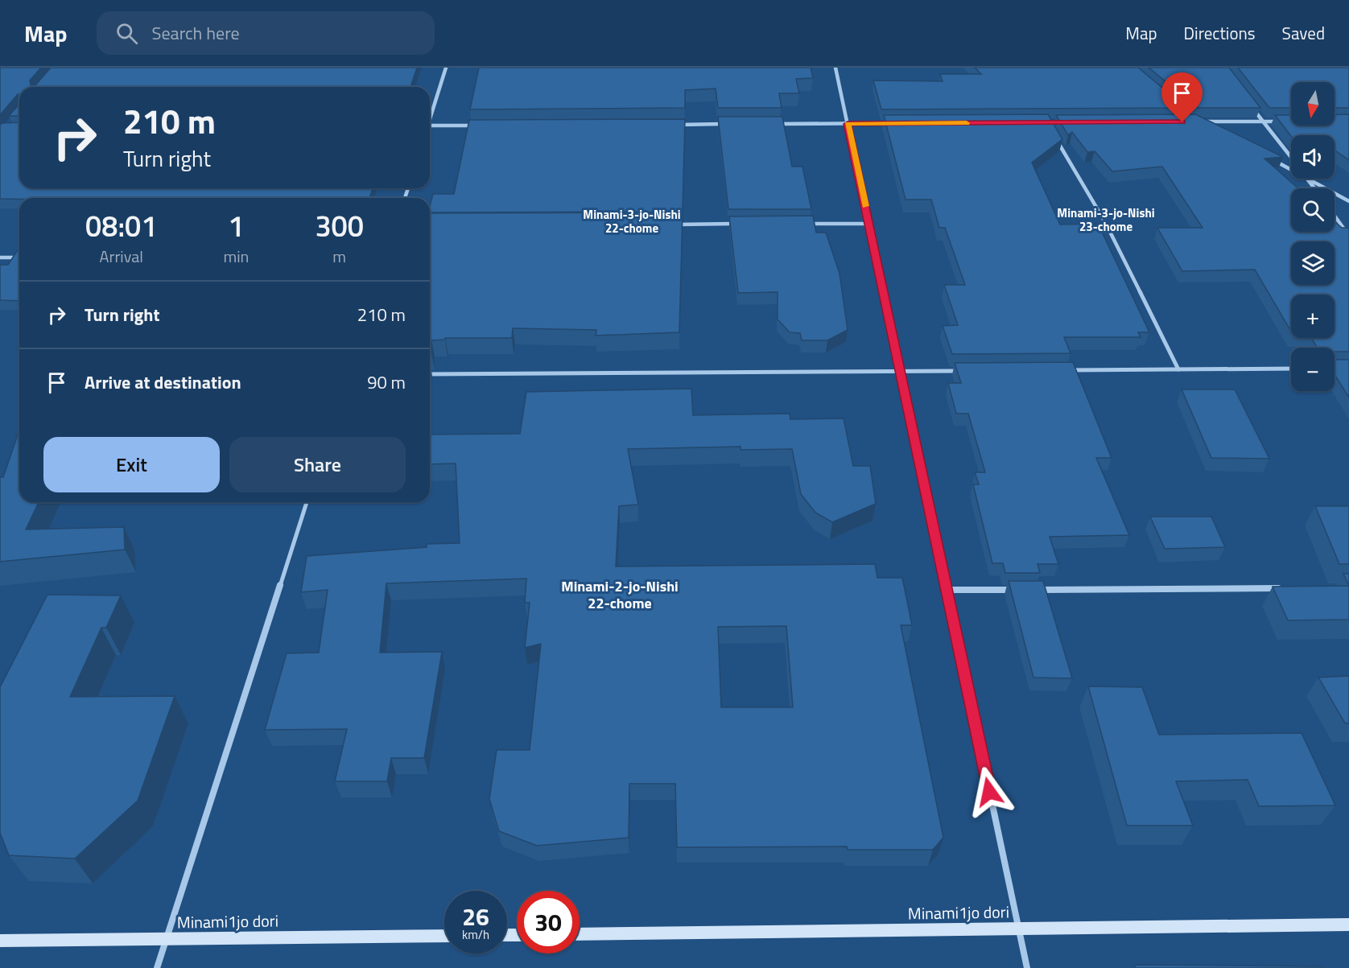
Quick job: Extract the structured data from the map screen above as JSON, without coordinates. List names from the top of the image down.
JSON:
{
  "streets": {
    "street": ["Minami1jo dori"]
  },
  "districts": ["Minami-3-jo-Nishi 23-chome", "Minami-3-jo-Nishi 22-chome", "Minami-2-jo-Nishi 22-chome"],
  "north": "bottom",
  "page": {
    "header": "Map",
    "search": "Search here",
    "nav": ["Map", "Directions", "Saved"],
    "map_buttons": ["+", "−"],
    "turn": ["210 m", "Turn right"],
    "eta": [
      "08:01",
      "Arrival",
      "1",
      "min",
      "300",
      "m"
    ],
    "list": [
      {
        "name": "Turn right",
        "value": "210 m"
      },
      {
        "name": "Arrive at destination",
        "value": "90 m"
      }
    ],
    "buttons": ["Exit", "Share"],
    "speed": "26 km/h",
    "limit": "30"
  }
}
